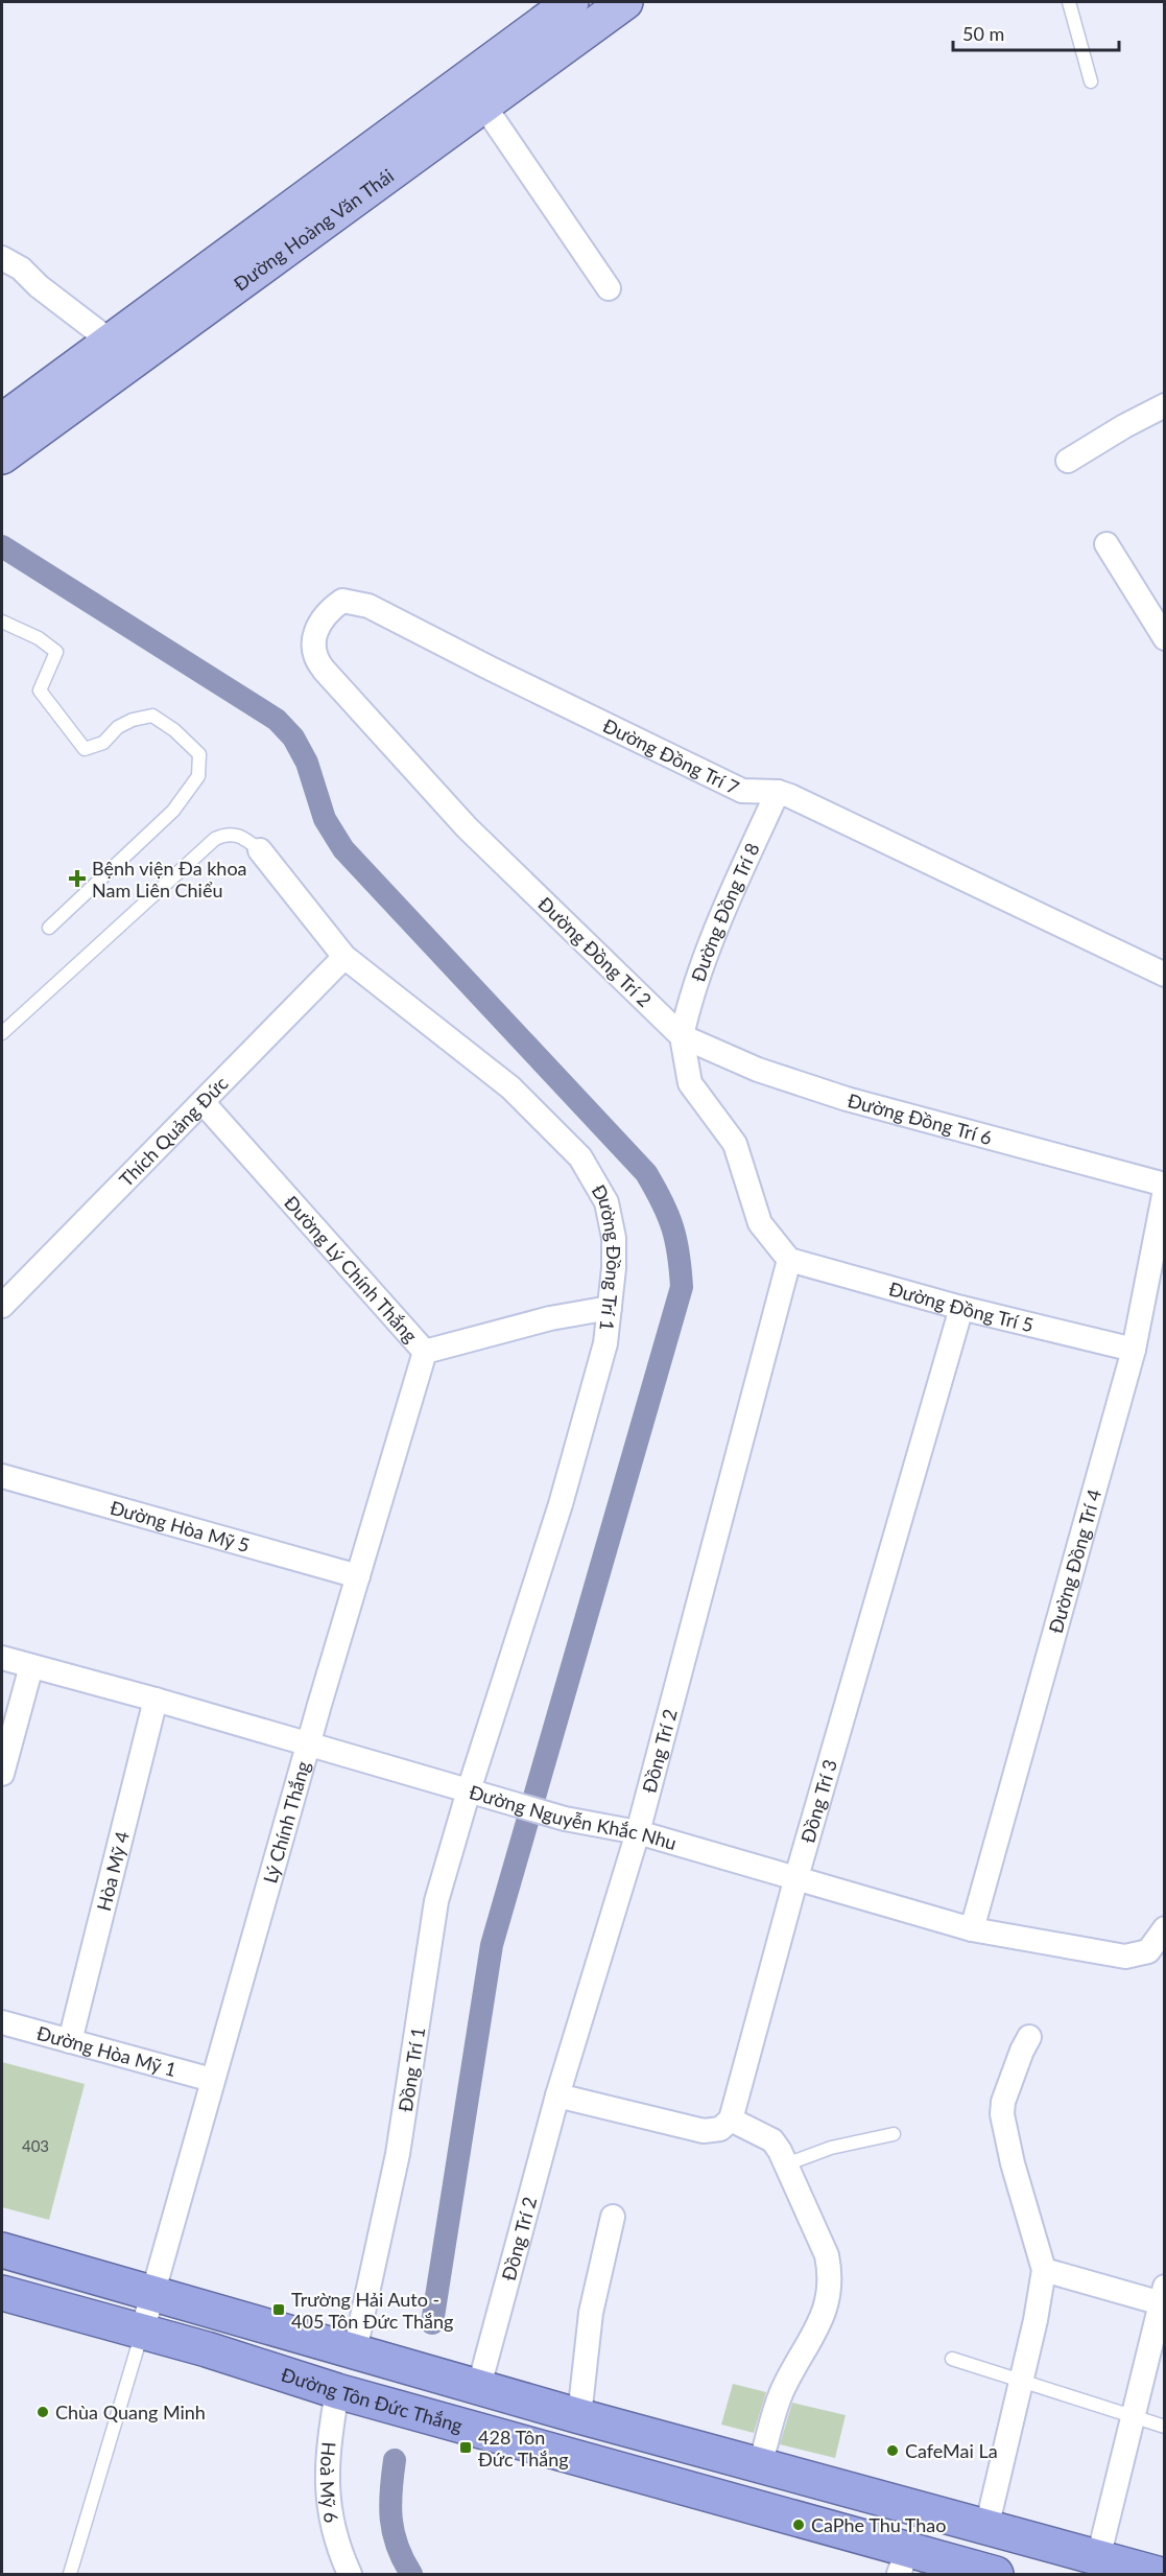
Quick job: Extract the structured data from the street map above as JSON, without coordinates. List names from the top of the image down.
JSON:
{
  "streets": {
    "highway": ["Đường Tôn Đức Thắng"],
    "main road": ["Đường Hoàng Văn Thái"],
    "street": [
      "Đường Đồng Trí 7",
      "Đường Đồng Trí 8",
      "Đường Đồng Trí 2",
      "Đường Đồng Trí 6",
      "Thích Quảng Đức",
      "Đường Đồng Trí 1",
      "Đường Lý Chính Thắng",
      "Đường Đồng Trí 5",
      "Đường Hòa Mỹ 5",
      "Đường Đồng Trí 4",
      "Đồng Trí 2",
      "Đồng Trí 3",
      "Đường Nguyễn Khắc Nhu",
      "Lý Chính Thắng",
      "Hòa Mỹ 4",
      "Đường Hòa Mỹ 1",
      "Đồng Trí 1",
      "Hoà Mỹ 6"
    ]
  },
  "crossings": [
    ["Đường Đồng Trí 7", "Đường Đồng Trí 8"],
    ["Đường Đồng Trí 7", "Đường Đồng Trí 2"],
    ["Đường Đồng Trí 8", "Đường Đồng Trí 2"],
    ["Đường Đồng Trí 8", "Đường Đồng Trí 6"],
    ["Đường Đồng Trí 2", "Đường Đồng Trí 6"],
    ["Thích Quảng Đức", "Đường Đồng Trí 1"],
    ["Thích Quảng Đức", "Đường Lý Chính Thắng"],
    ["Đường Đồng Trí 1", "Đường Lý Chính Thắng"],
    ["Đường Đồng Trí 1", "Đường Nguyễn Khắc Nhu"],
    ["Đường Đồng Trí 1", "Đồng Trí 1"],
    ["Đường Lý Chính Thắng", "Lý Chính Thắng"],
    ["Đường Đồng Trí 5", "Đường Đồng Trí 4"],
    ["Đường Đồng Trí 5", "Đồng Trí 2"],
    ["Đường Đồng Trí 5", "Đồng Trí 3"],
    ["Đường Hòa Mỹ 5", "Lý Chính Thắng"],
    ["Đường Đồng Trí 4", "Đường Nguyễn Khắc Nhu"],
    ["Đồng Trí 2", "Đường Nguyễn Khắc Nhu"],
    ["Đồng Trí 3", "Đường Nguyễn Khắc Nhu"],
    ["Đường Nguyễn Khắc Nhu", "Lý Chính Thắng"],
    ["Đường Nguyễn Khắc Nhu", "Hòa Mỹ 4"],
    ["Đường Nguyễn Khắc Nhu", "Đồng Trí 1"],
    ["Lý Chính Thắng", "Đường Hòa Mỹ 1"],
    ["Lý Chính Thắng", "Đường Tôn Đức Thắng"],
    ["Hòa Mỹ 4", "Đường Hòa Mỹ 1"],
    ["Đường Tôn Đức Thắng", "Hoà Mỹ 6"]
  ],
  "places": {
    "health": ["Bệnh viện Đa khoa Nam Liên Chiểu"],
    "transit": ["Trường Hải Auto - 405 Tôn Đức Thắng", "428 Tôn Đức Thắng"],
    "other": ["Chùa Quang Minh", "CafeMai La", "CaPhe Thu Thao"]
  },
  "house_numbers": ["403"],
  "scale_bar": "50 m"
}
